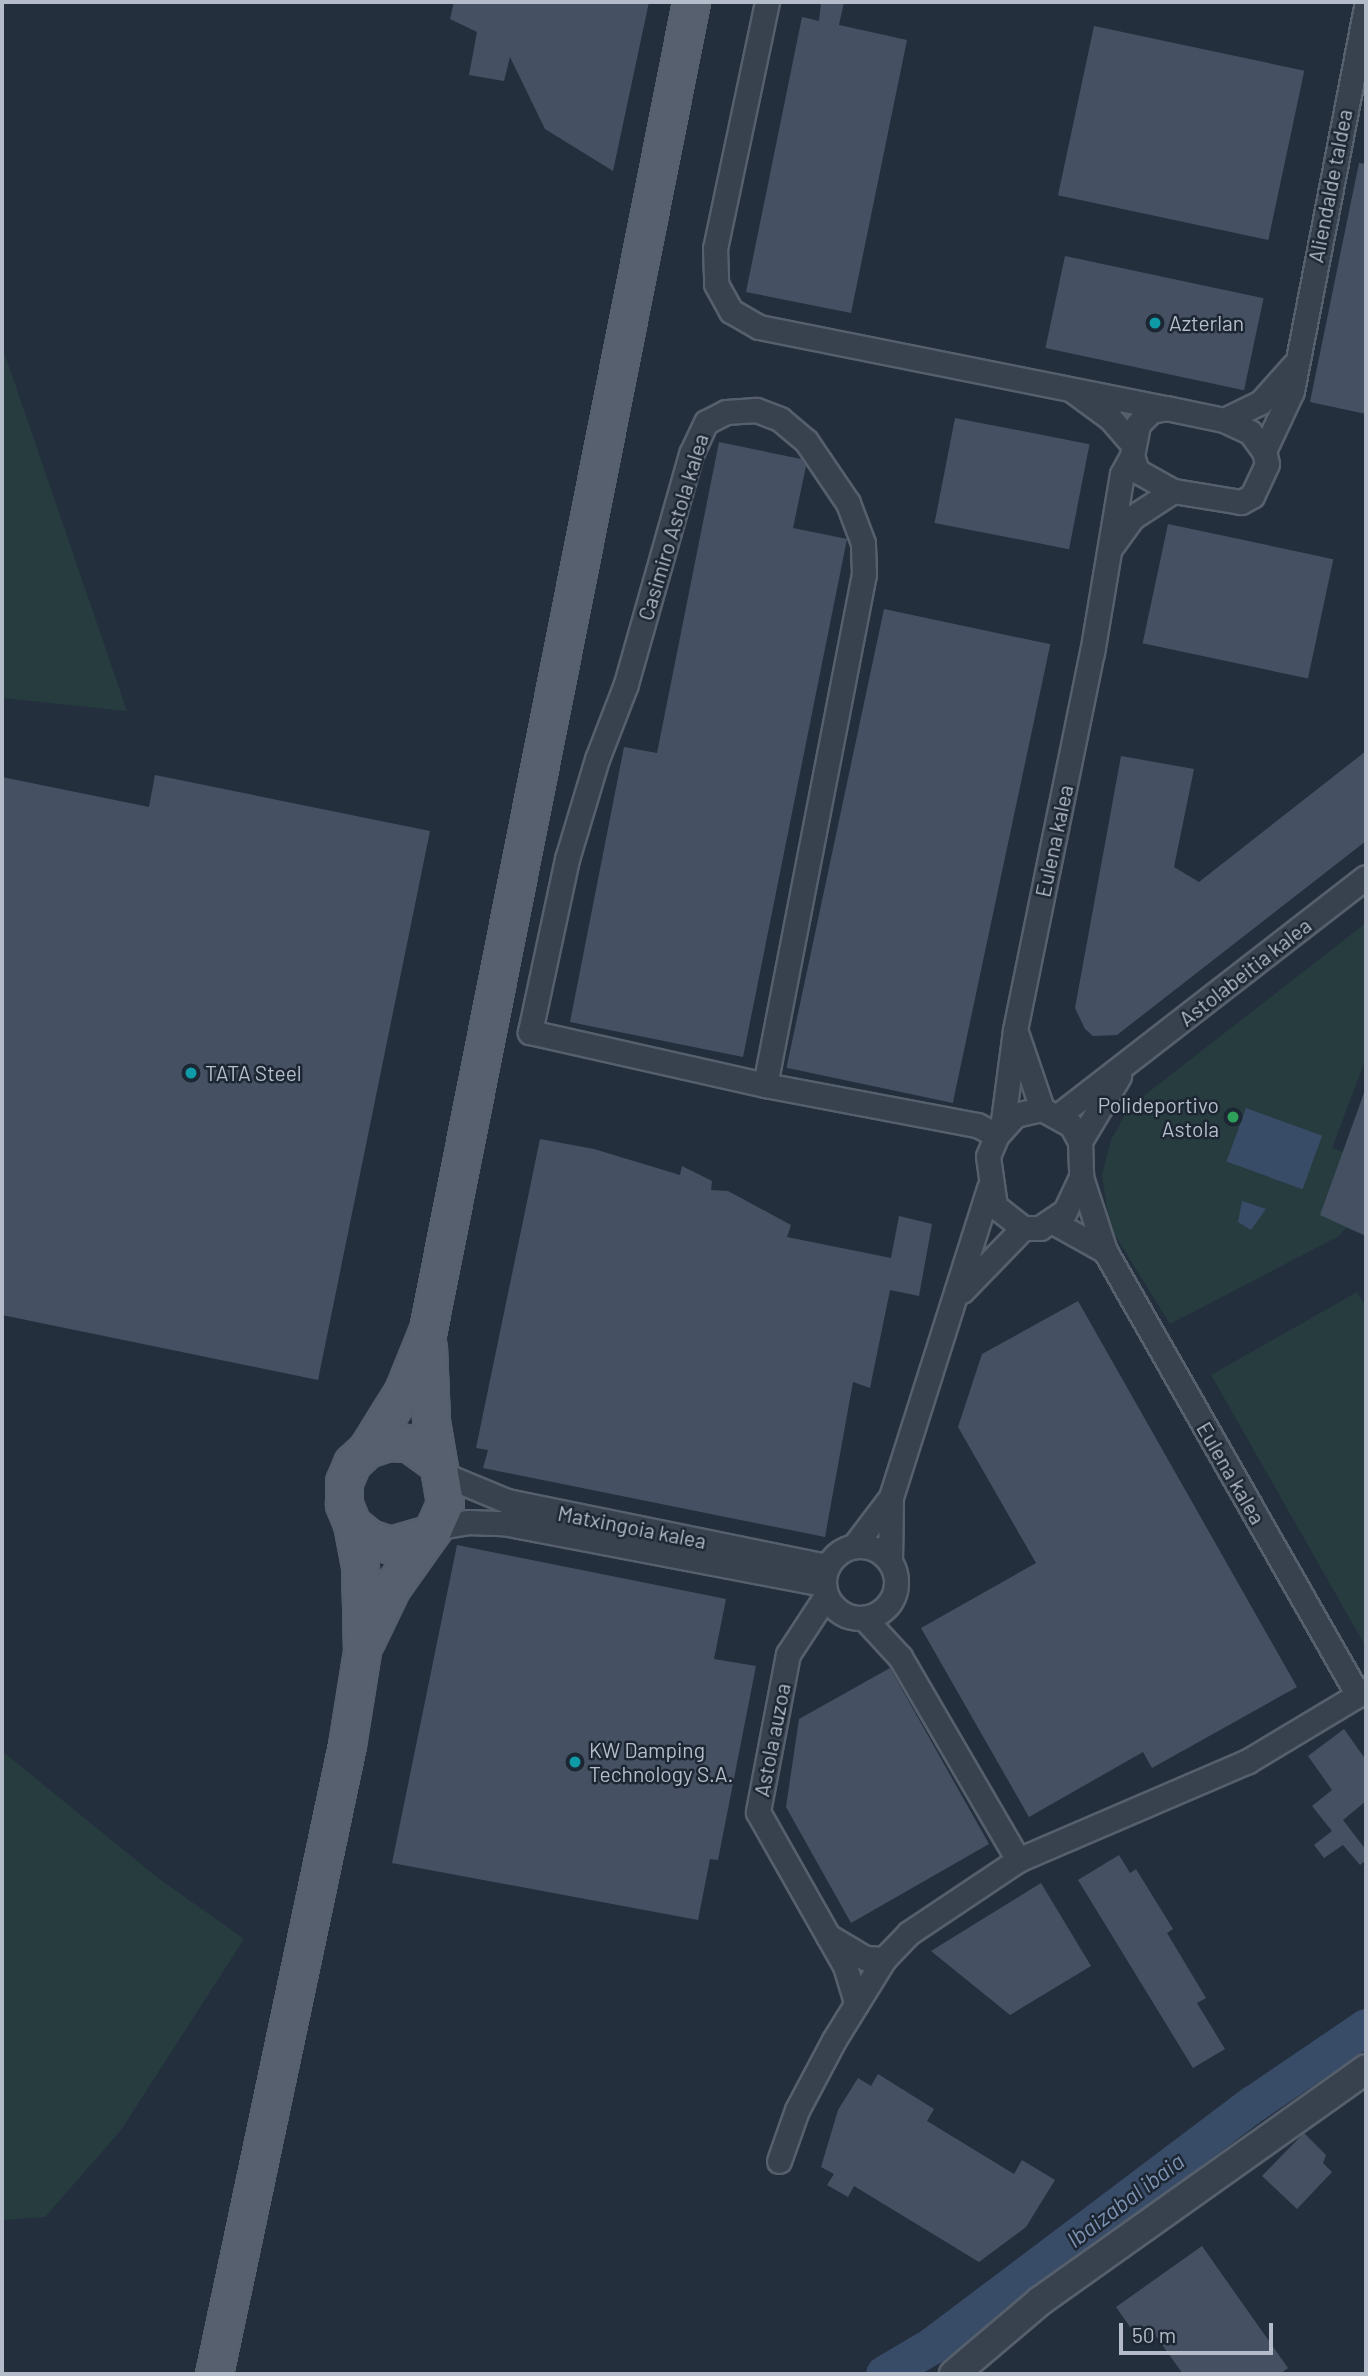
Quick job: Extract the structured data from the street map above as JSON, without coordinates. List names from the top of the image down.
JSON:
{
  "streets": {
    "street": [
      "Aliendalde taldea",
      "Casimiro Astola kalea",
      "Eulena kalea",
      "Astolabeitia kalea",
      "Matxingoia kalea",
      "Astola auzoa"
    ]
  },
  "crossings": [
    ["Casimiro Astola kalea", "Eulena kalea"],
    ["Casimiro Astola kalea", "Astolabeitia kalea"],
    ["Eulena kalea", "Astolabeitia kalea"],
    ["Matxingoia kalea", "Astola auzoa"]
  ],
  "water": ["Ibaizabal ibaia"],
  "places": [
    "Azterlan",
    "TATA Steel",
    "Polideportivo Astola",
    "KW Damping Technology S.A."
  ],
  "scale_bar": "50 m"
}
